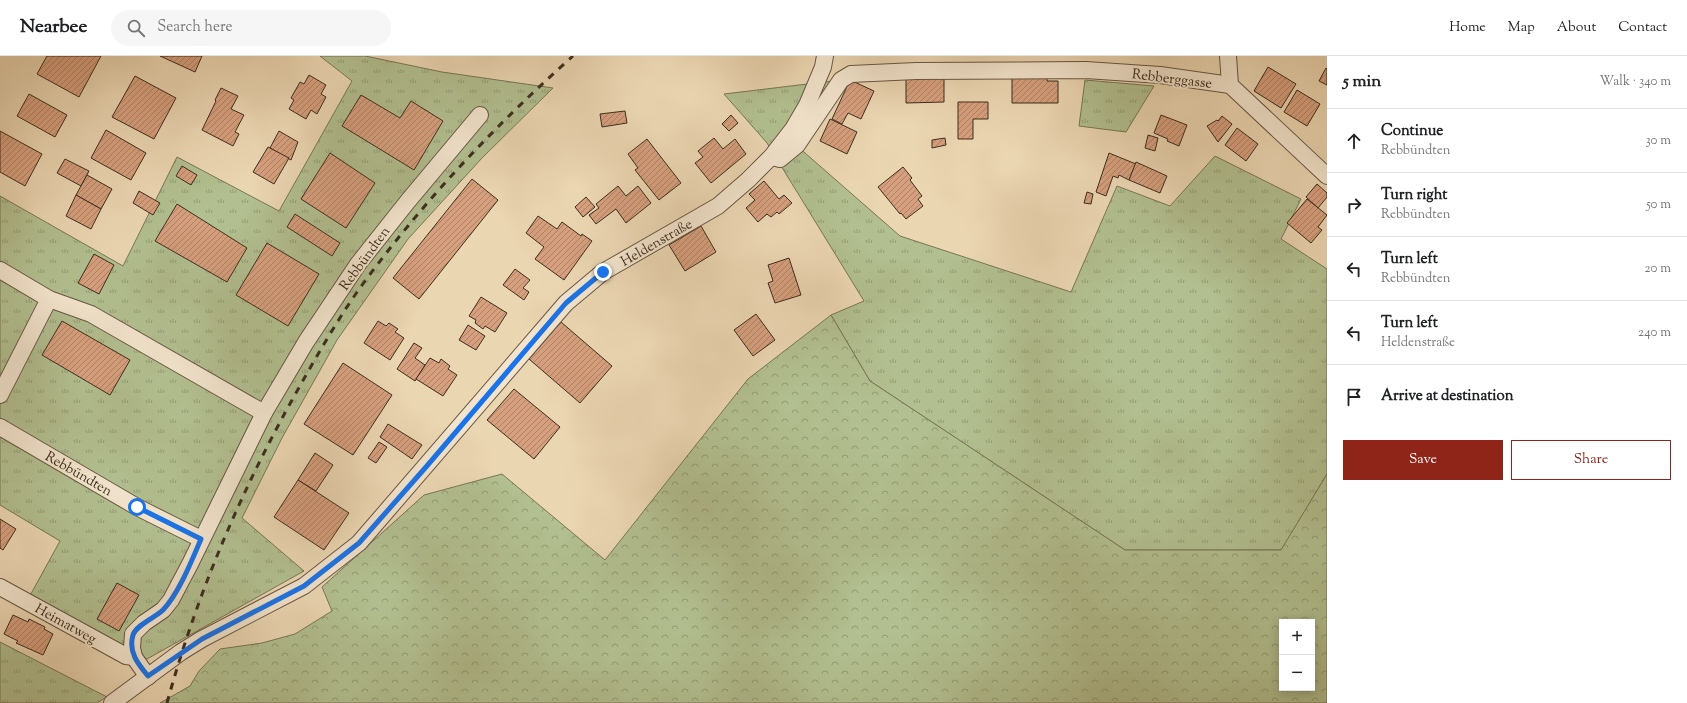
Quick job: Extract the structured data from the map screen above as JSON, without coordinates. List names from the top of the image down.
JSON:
{
  "streets": {
    "street": [
      "Rebberggasse",
      "Heldenstraße",
      "Rebbündten",
      "Heimatweg"
    ]
  },
  "crossings": [
    ["Rebberggasse", "Heldenstraße"],
    ["Rebbündten", "Heimatweg"]
  ],
  "page": {
    "header": "Nearbee",
    "search": "Search here",
    "nav": [
      "Home",
      "Map",
      "About",
      "Contact"
    ],
    "heading": ["5 min", "Walk · 340 m"],
    "list": [
      ["Continue", "Rebbündten", "30 m"],
      ["Turn right", "Rebbündten", "50 m"],
      ["Turn left", "Rebbündten", "20 m"],
      ["Turn left", "Heldenstraße", "240 m"],
      "Arrive at destination"
    ],
    "buttons": ["Save", "Share"],
    "map_buttons": ["+", "−"]
  }
}
